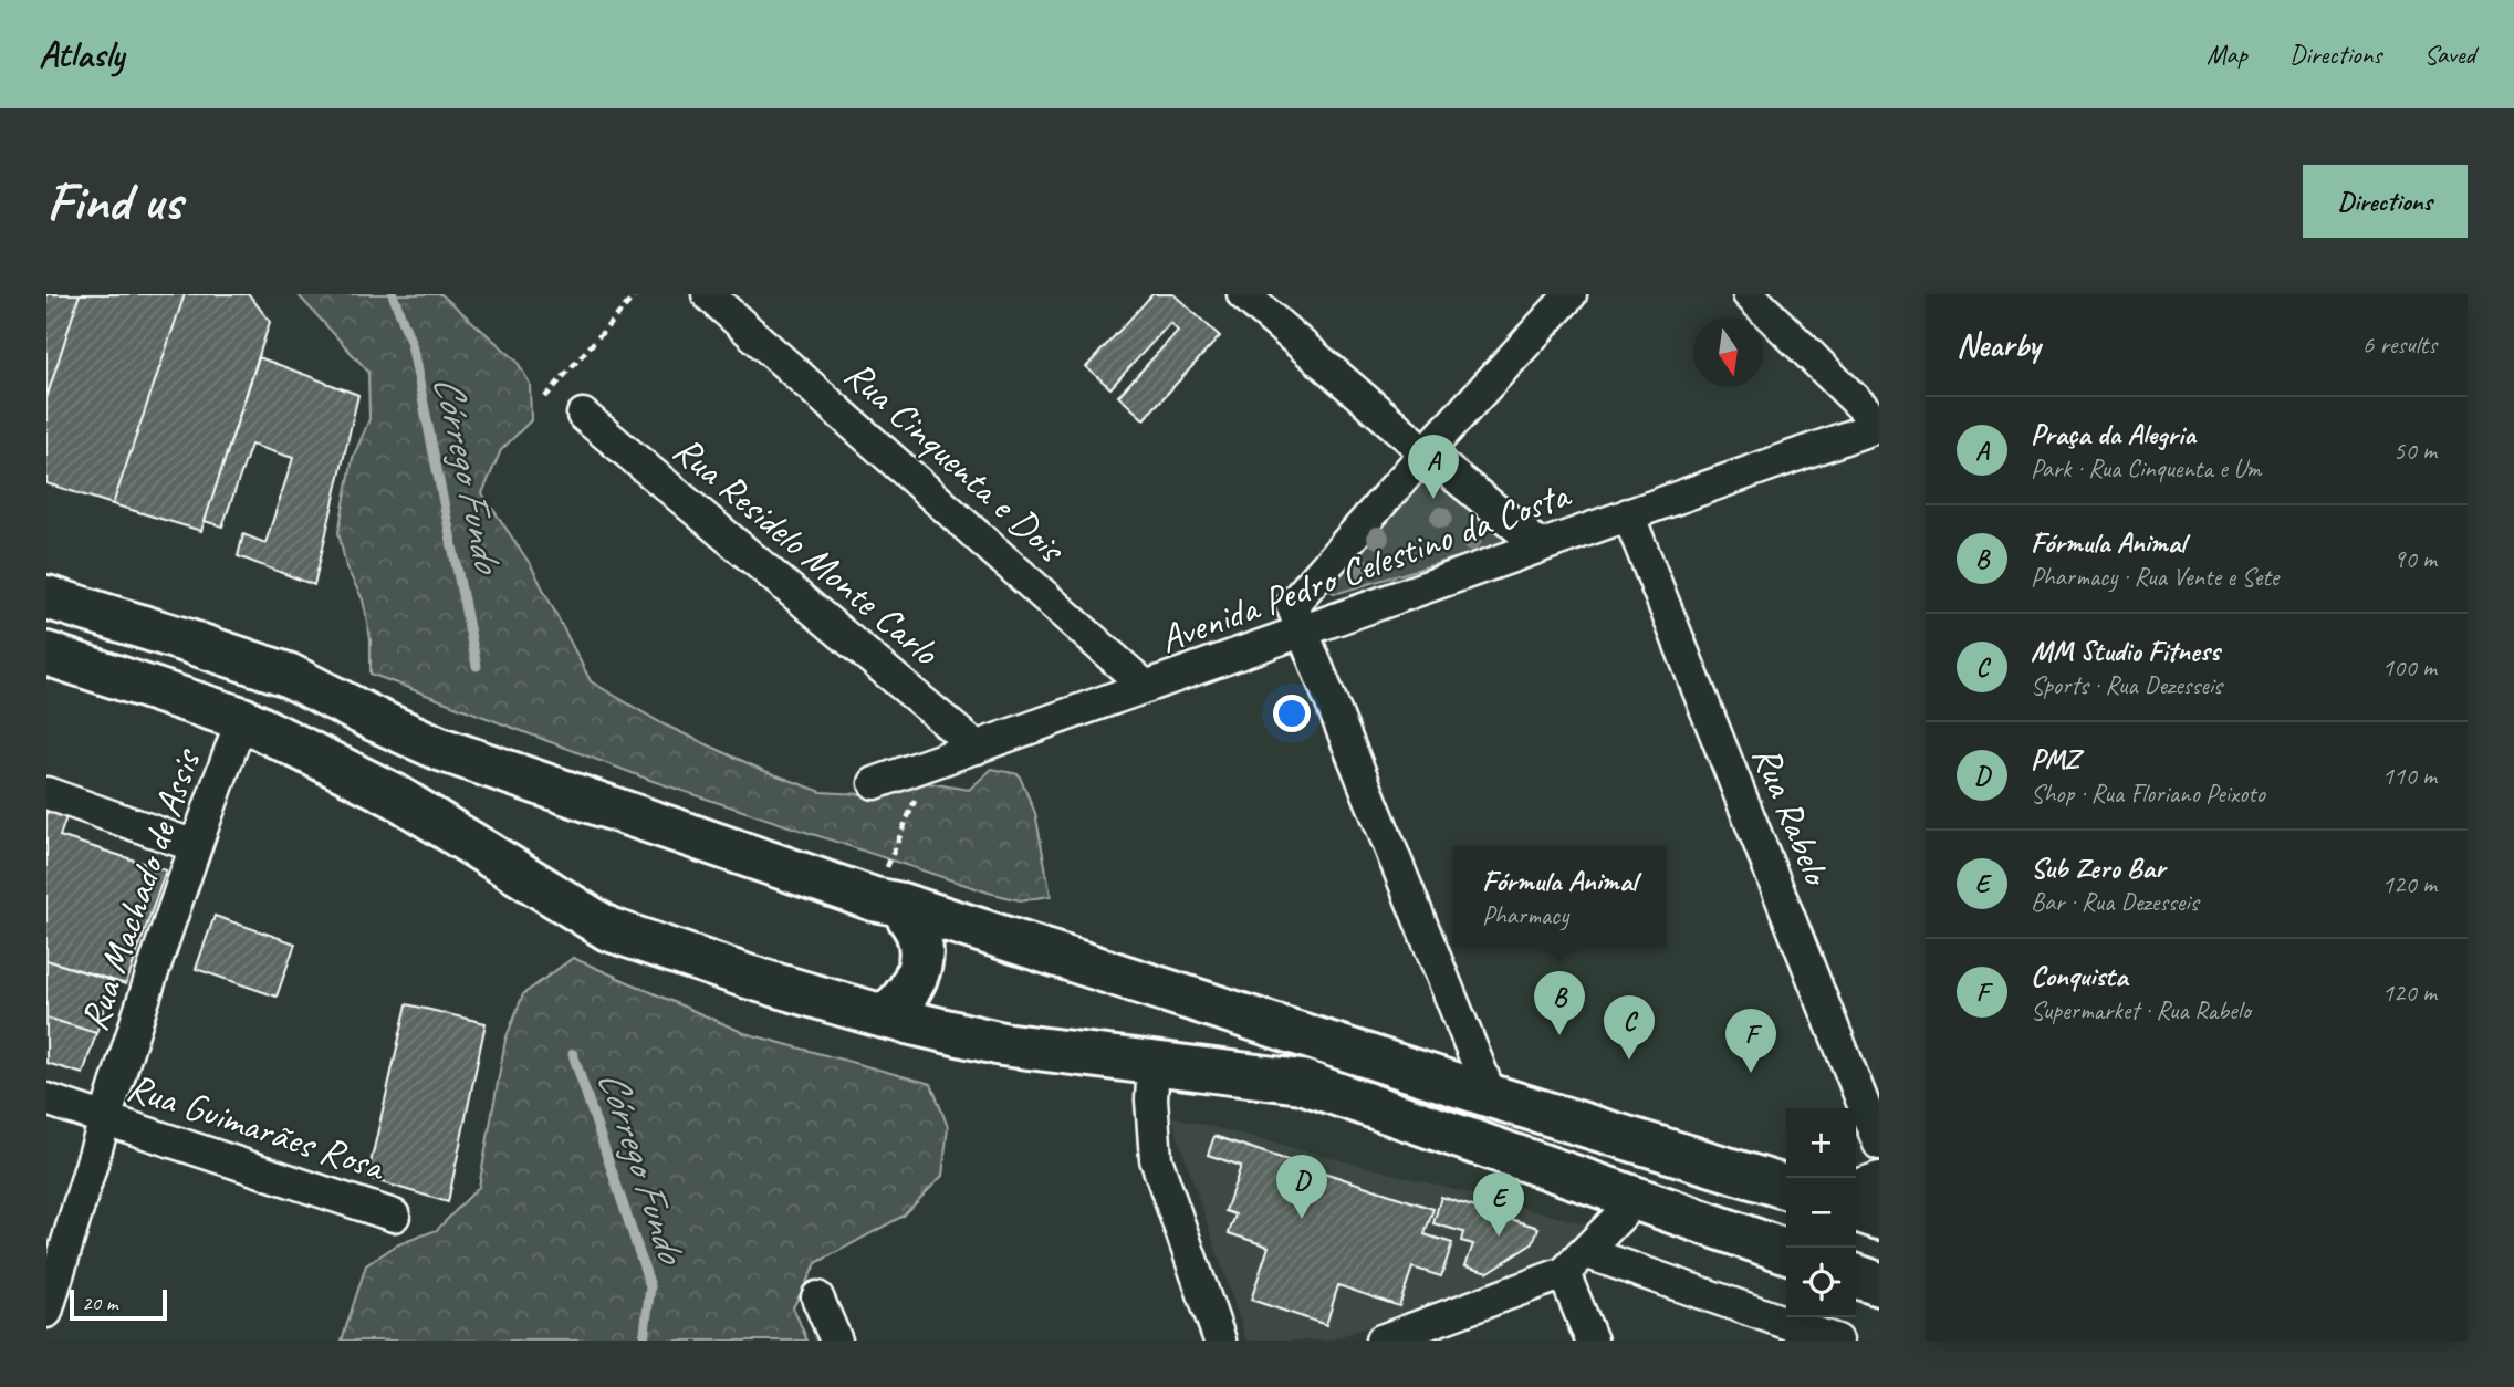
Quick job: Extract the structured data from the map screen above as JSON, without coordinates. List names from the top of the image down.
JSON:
{
  "streets": {
    "street": [
      "Rua Cinquenta e Dois",
      "Rua Residelo Monte Carlo",
      "Avenida Pedro Celestino da Costa",
      "Rua Rabelo",
      "Rua Machado de Assis",
      "Rua Guimarães Rosa"
    ]
  },
  "crossings": [
    ["Rua Cinquenta e Dois", "Avenida Pedro Celestino da Costa"],
    ["Rua Residelo Monte Carlo", "Avenida Pedro Celestino da Costa"],
    ["Avenida Pedro Celestino da Costa", "Rua Rabelo"],
    ["Rua Machado de Assis", "Rua Guimarães Rosa"]
  ],
  "water": ["Córrego Fundo"],
  "scale_bar": "20 m",
  "north": "bottom",
  "page": {
    "header": "Atlasly",
    "nav": ["Map", "Directions", "Saved"],
    "buttons": "Directions",
    "title": "Find us",
    "heading": ["Nearby", "6 results"],
    "list": [
      {
        "mark": "A",
        "name": "Praça da Alegria",
        "note": "Park · Rua Cinquenta e Um",
        "value": "50 m"
      },
      {
        "mark": "B",
        "name": "Fórmula Animal",
        "note": "Pharmacy · Rua Vente e Sete",
        "value": "90 m"
      },
      {
        "mark": "C",
        "name": "MM Studio Fitness",
        "note": "Sports · Rua Dezesseis",
        "value": "100 m"
      },
      {
        "mark": "D",
        "name": "PMZ",
        "note": "Shop · Rua Floriano Peixoto",
        "value": "110 m"
      },
      {
        "mark": "E",
        "name": "Sub Zero Bar",
        "note": "Bar · Rua Dezesseis",
        "value": "120 m"
      },
      {
        "mark": "F",
        "name": "Conquista",
        "note": "Supermarket · Rua Rabelo",
        "value": "120 m"
      }
    ],
    "pins": [
      "A",
      "B",
      "C",
      "F",
      "D",
      "E"
    ],
    "popup": ["Fórmula Animal", "Pharmacy"],
    "map_buttons": ["+", "−"],
    "scale": "20 m"
  }
}
